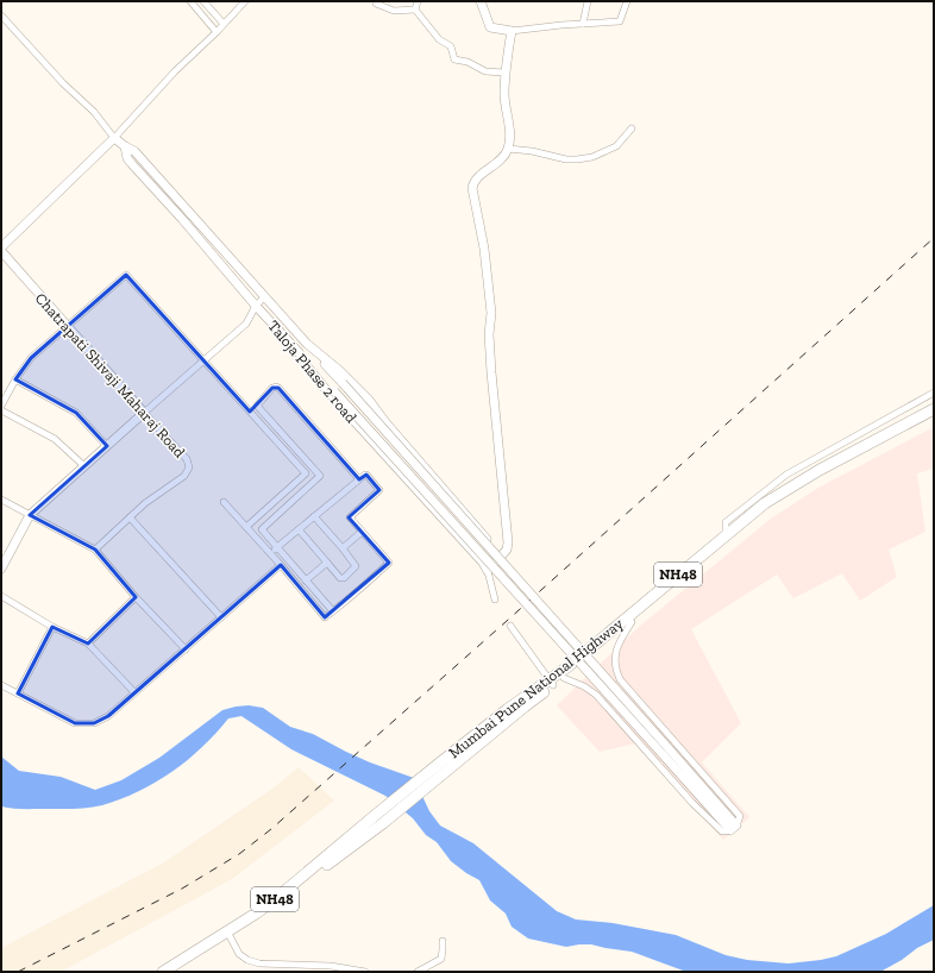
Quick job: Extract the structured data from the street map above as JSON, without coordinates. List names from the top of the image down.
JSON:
{
  "streets": {
    "highway": ["NH48", "Mumbai Pune National Highway"],
    "street": ["Taloja Phase 2 road", "Chatrapati Shivaji Maharaj Road"]
  },
  "crossings": [
    ["NH48", "Mumbai Pune National Highway"]
  ]
}
